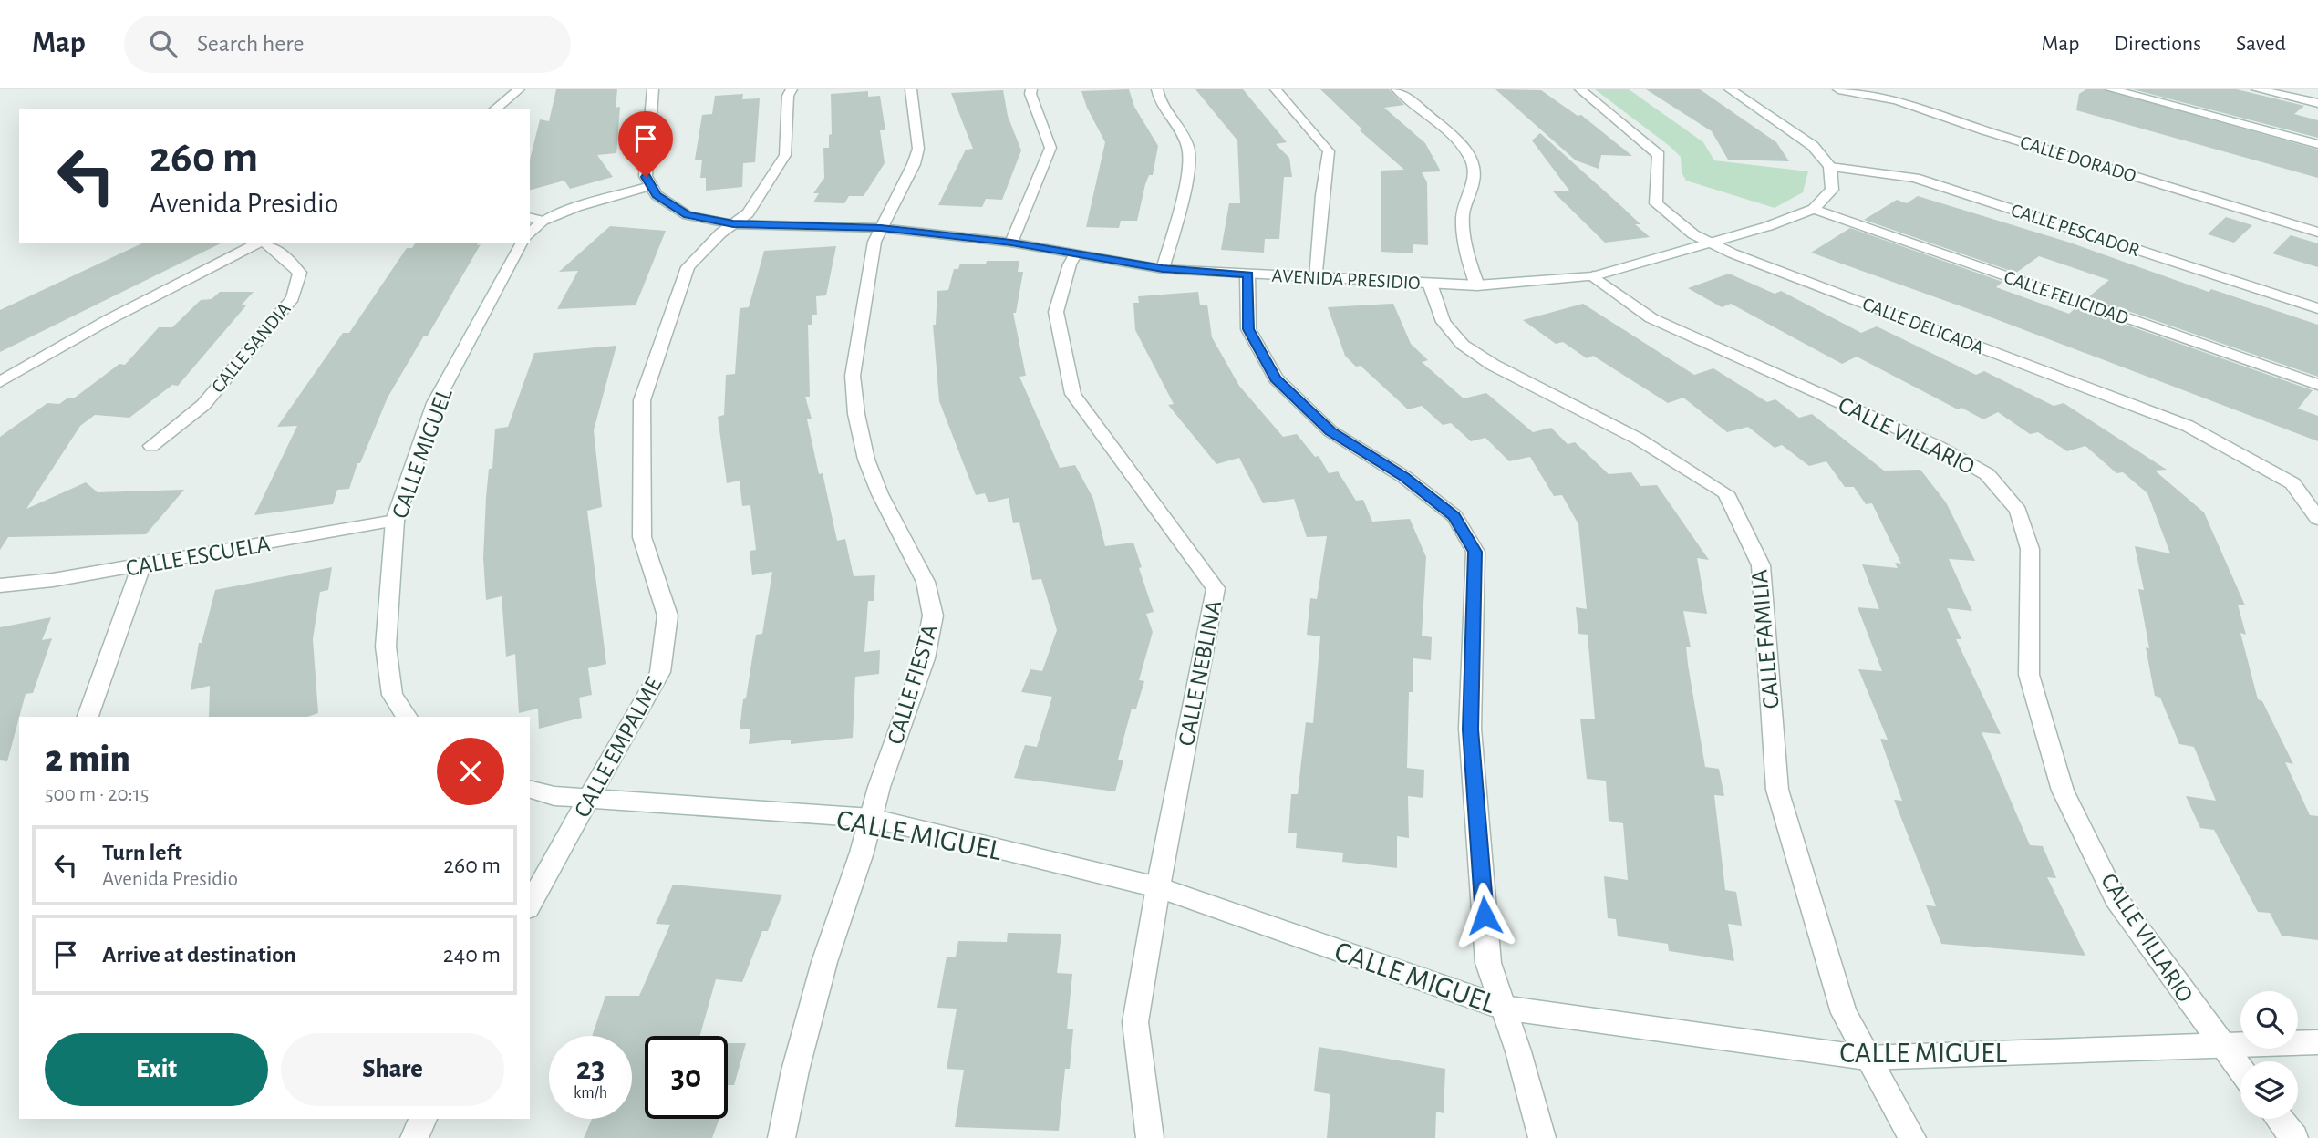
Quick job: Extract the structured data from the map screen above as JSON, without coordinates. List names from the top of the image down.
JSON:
{
  "streets": {
    "street": [
      "CALLE DORADO",
      "CALLE PESCADOR",
      "AVENIDA PRESIDIO",
      "CALLE FELICIDAD",
      "CALLE DELICADA",
      "CALLE SANDIA",
      "CALLE VILLARIO",
      "CALLE MIGUEL",
      "CALLE ESCUELA",
      "CALLE FAMILIA",
      "CALLE NEBLINA",
      "CALLE FIESTA",
      "CALLE EMPALME"
    ]
  },
  "crossings": [
    ["AVENIDA PRESIDIO", "CALLE FELICIDAD"],
    ["AVENIDA PRESIDIO", "CALLE DELICADA"],
    ["AVENIDA PRESIDIO", "CALLE VILLARIO"],
    ["AVENIDA PRESIDIO", "CALLE FAMILIA"],
    ["AVENIDA PRESIDIO", "CALLE NEBLINA"],
    ["AVENIDA PRESIDIO", "CALLE FIESTA"],
    ["AVENIDA PRESIDIO", "CALLE EMPALME"],
    ["CALLE VILLARIO", "CALLE MIGUEL"],
    ["CALLE MIGUEL", "CALLE ESCUELA"],
    ["CALLE MIGUEL", "CALLE FAMILIA"],
    ["CALLE MIGUEL", "CALLE NEBLINA"],
    ["CALLE MIGUEL", "CALLE FIESTA"],
    ["CALLE MIGUEL", "CALLE EMPALME"]
  ],
  "page": {
    "header": "Map",
    "search": "Search here",
    "nav": ["Map", "Directions", "Saved"],
    "turn": ["260 m", "Avenida Presidio"],
    "heading": ["2 min", "500 m · 20:15"],
    "list": [
      {
        "name": "Turn left",
        "note": "Avenida Presidio",
        "value": "260 m"
      },
      {
        "name": "Arrive at destination",
        "value": "240 m"
      }
    ],
    "buttons": ["Exit", "Share"],
    "speed": "23 km/h",
    "limit": "30"
  }
}
